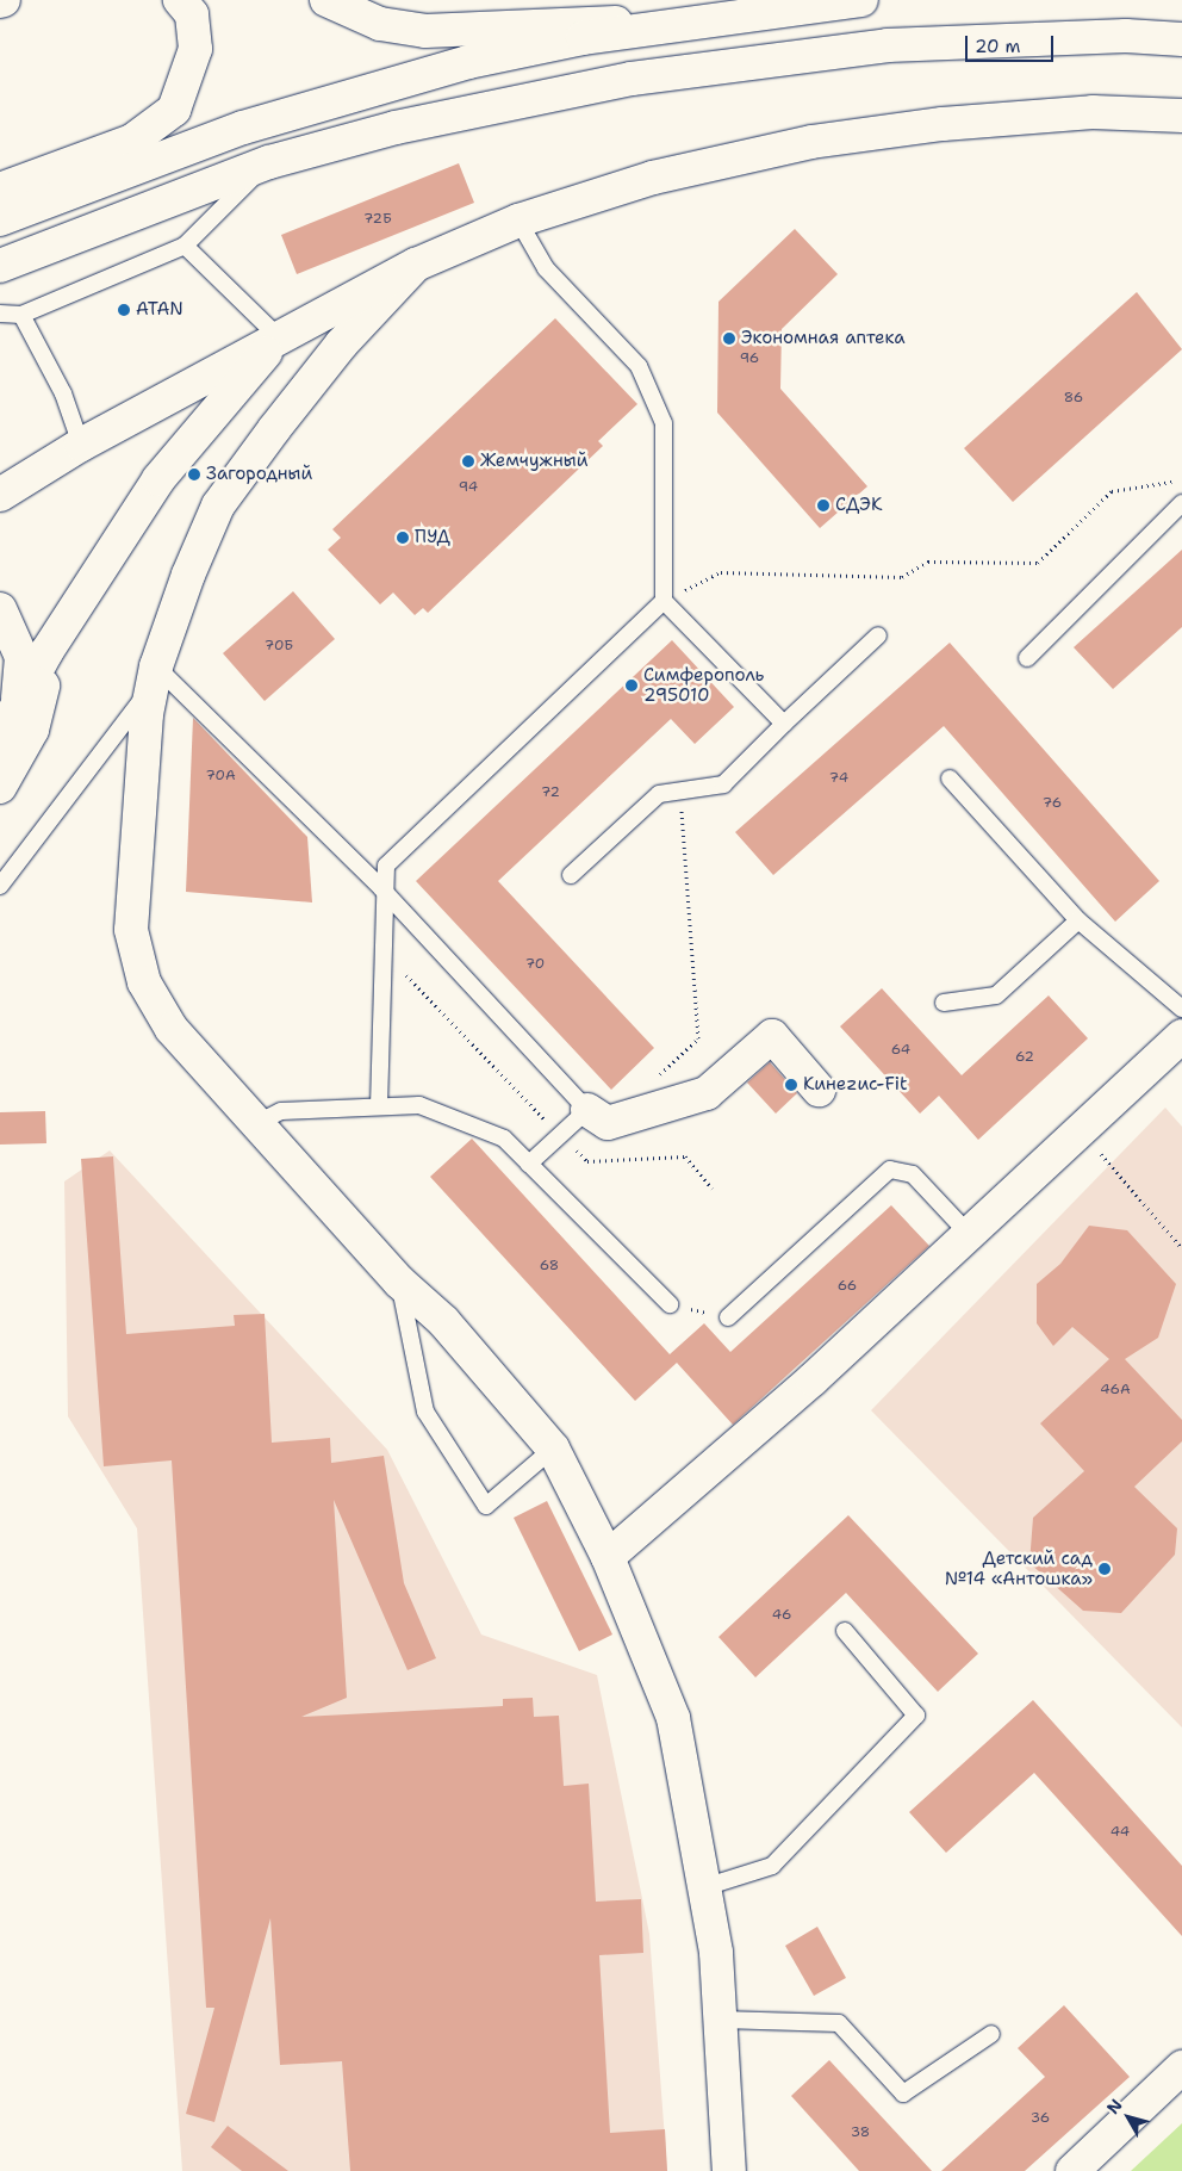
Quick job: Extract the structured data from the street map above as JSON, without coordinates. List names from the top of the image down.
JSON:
{
  "places": [
    "ATAN",
    "Экономная аптека",
    "Жемчужный",
    "Загородный",
    "СДЭК",
    "ПУД",
    "Симферополь 295010",
    "Кинеzис-Fit",
    "Детский сад №14 «Антошка»"
  ],
  "house_numbers": [
    "72Б",
    "96",
    "86",
    "94",
    "70Б",
    "70А",
    "74",
    "72",
    "76",
    "70",
    "64",
    "62",
    "68",
    "66",
    "46А",
    "46",
    "44",
    "36",
    "38"
  ],
  "scale_bar": "20 m",
  "north": "top left"
}
